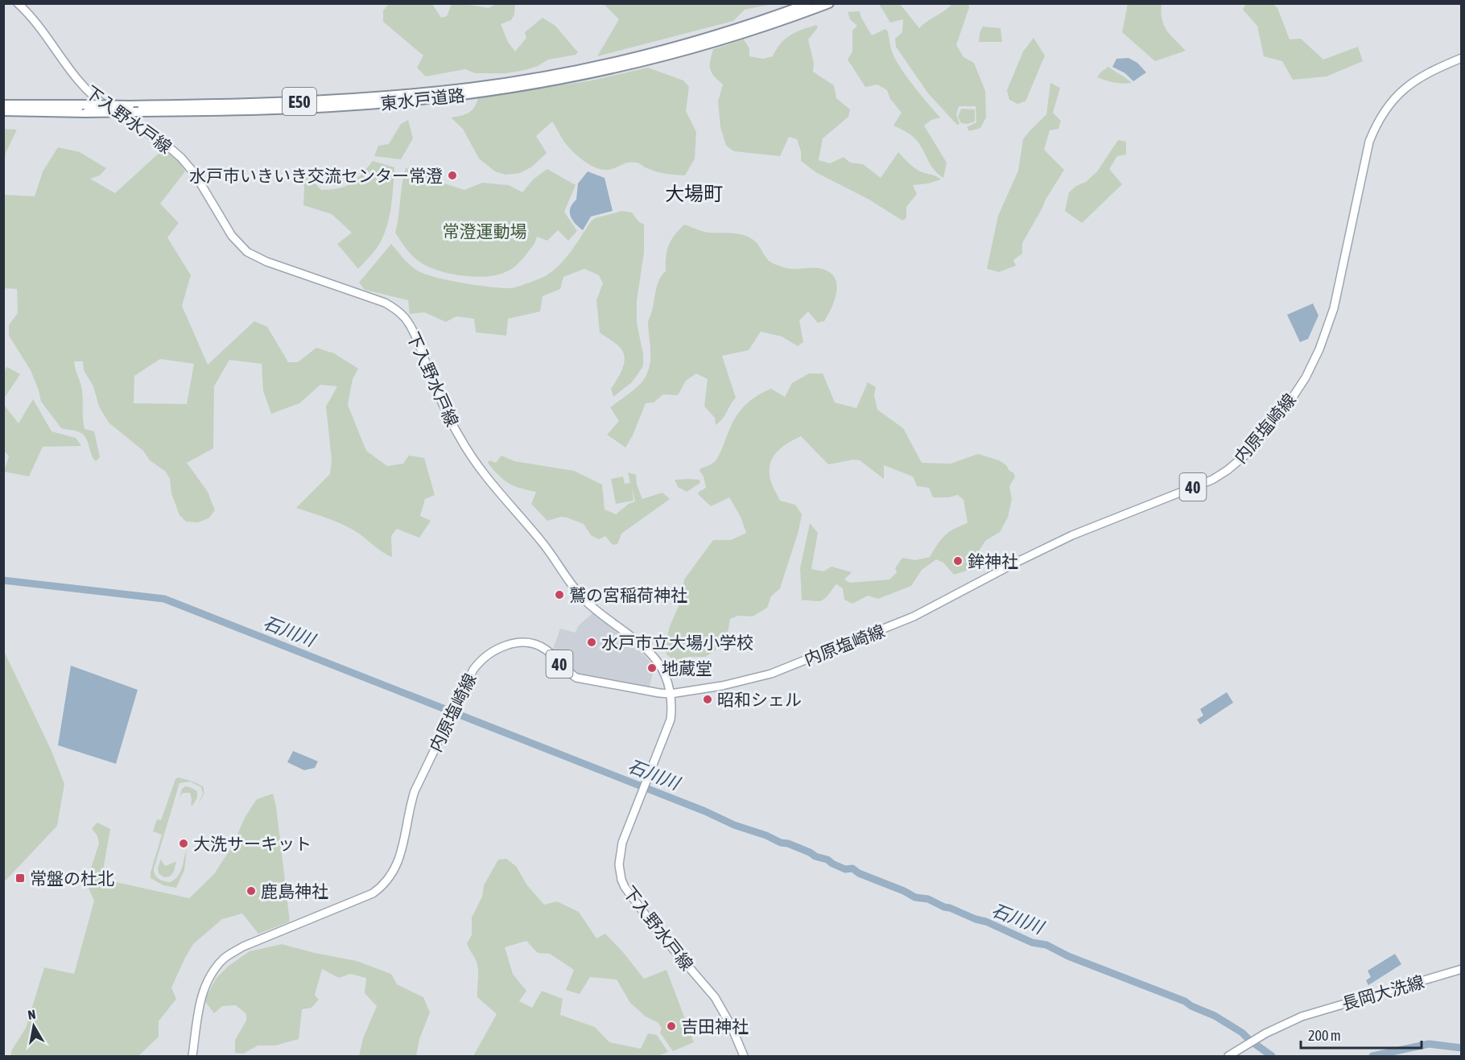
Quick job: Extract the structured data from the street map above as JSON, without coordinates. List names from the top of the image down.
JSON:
{
  "streets": {
    "highway": ["東水戸道路", "E50"],
    "main road": [
      "下入野水戸線",
      "内原塩崎線",
      "40",
      "長岡大洗線"
    ]
  },
  "crossings": [
    ["下入野水戸線", "内原塩崎線"]
  ],
  "districts": ["大場町"],
  "water": ["石川川"],
  "parks": ["常澄運動場"],
  "places": {
    "other": [
      "水戸市いきいき交流センター常澄",
      "鉾神社",
      "鷲の宮稲荷神社",
      "水戸市立大場小学校",
      "地蔵堂",
      "昭和シェル",
      "大洗サーキット",
      "鹿島神社",
      "吉田神社"
    ],
    "transit": ["常盤の杜北"]
  },
  "scale_bar": "200 m",
  "north": "top"
}
